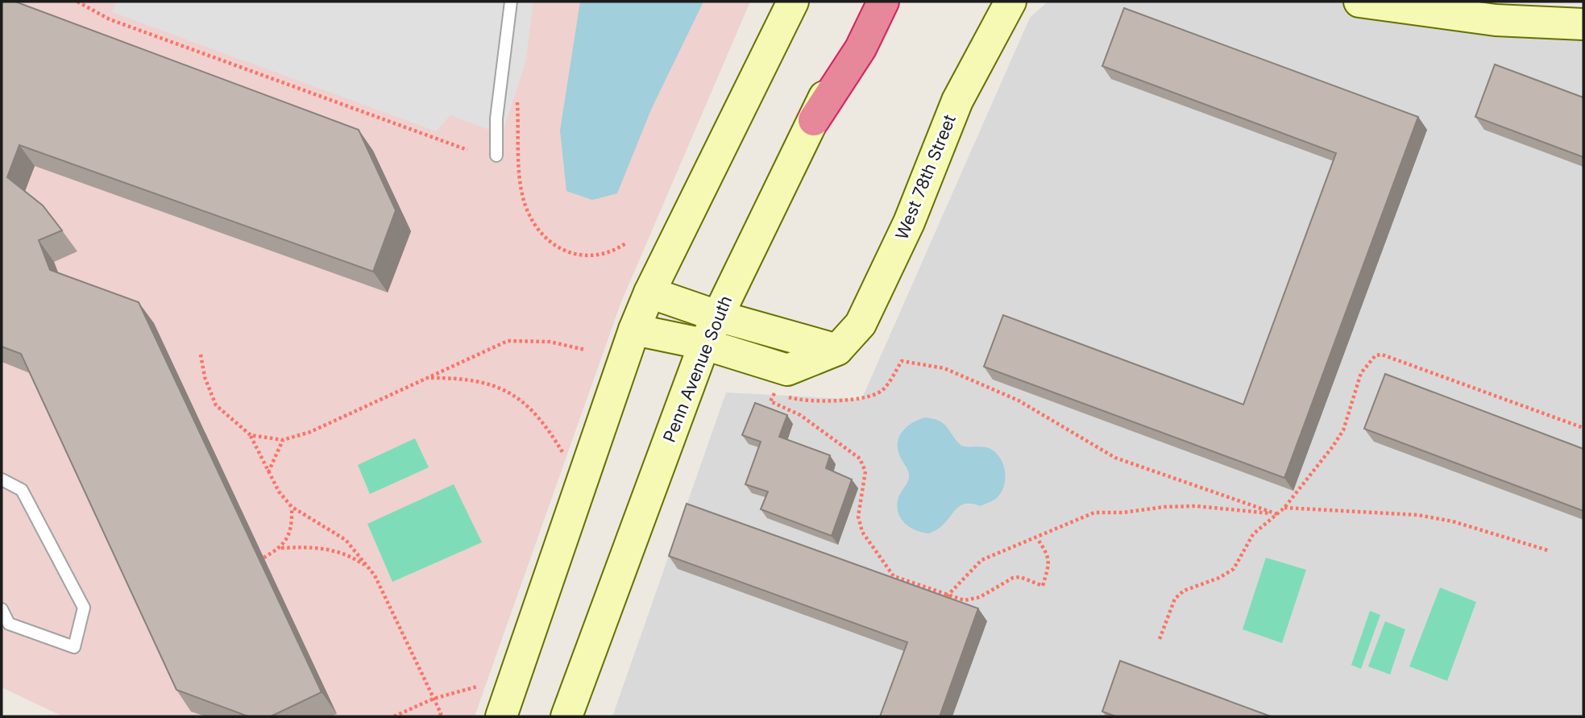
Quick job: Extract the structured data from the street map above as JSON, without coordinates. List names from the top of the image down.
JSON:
{
  "streets": {
    "main road": ["West 78th Street", "Penn Avenue South"]
  },
  "crossings": [
    ["West 78th Street", "Penn Avenue South"]
  ]
}
